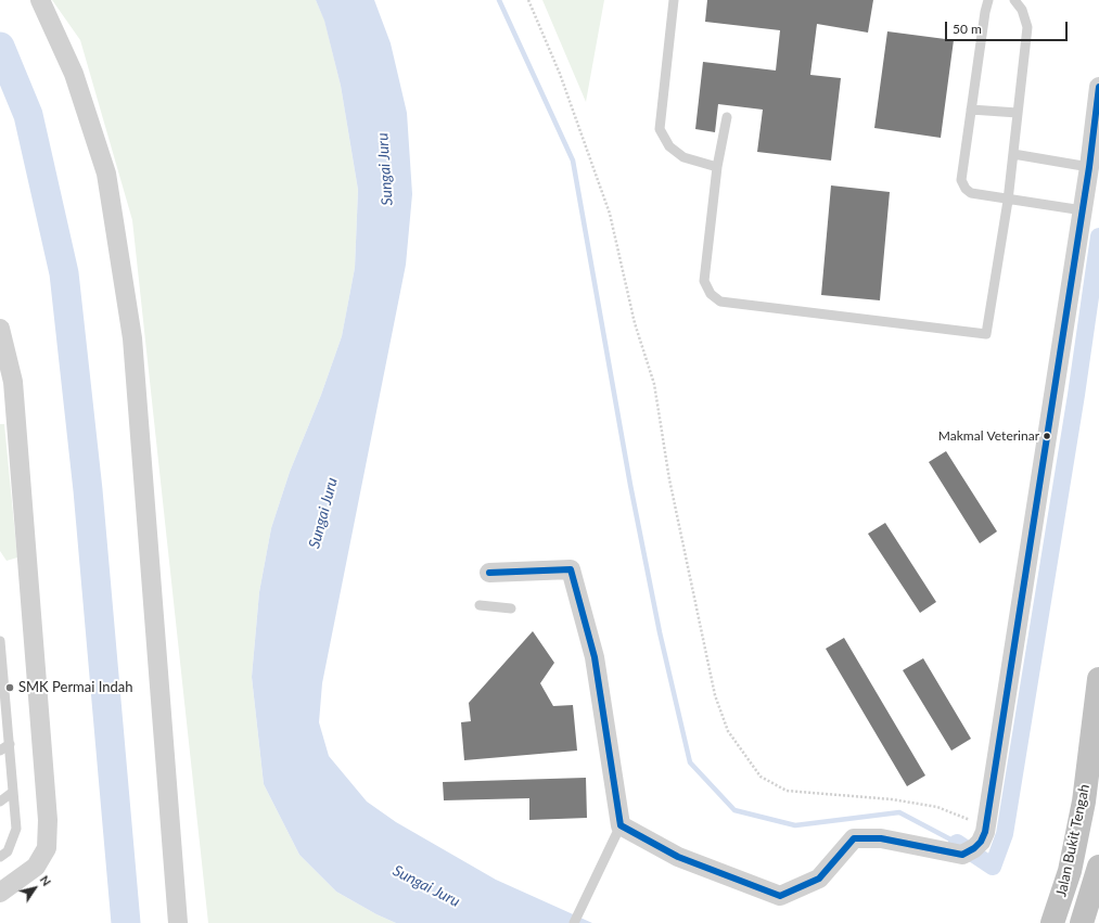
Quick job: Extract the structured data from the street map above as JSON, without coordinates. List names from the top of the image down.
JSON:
{
  "streets": {
    "highway": ["Jalan Bukit Tengah"]
  },
  "water": ["Sungai Juru"],
  "places": ["Makmal Veterinar", "SMK Permai Indah"],
  "scale_bar": "50 m",
  "north": "top right"
}
